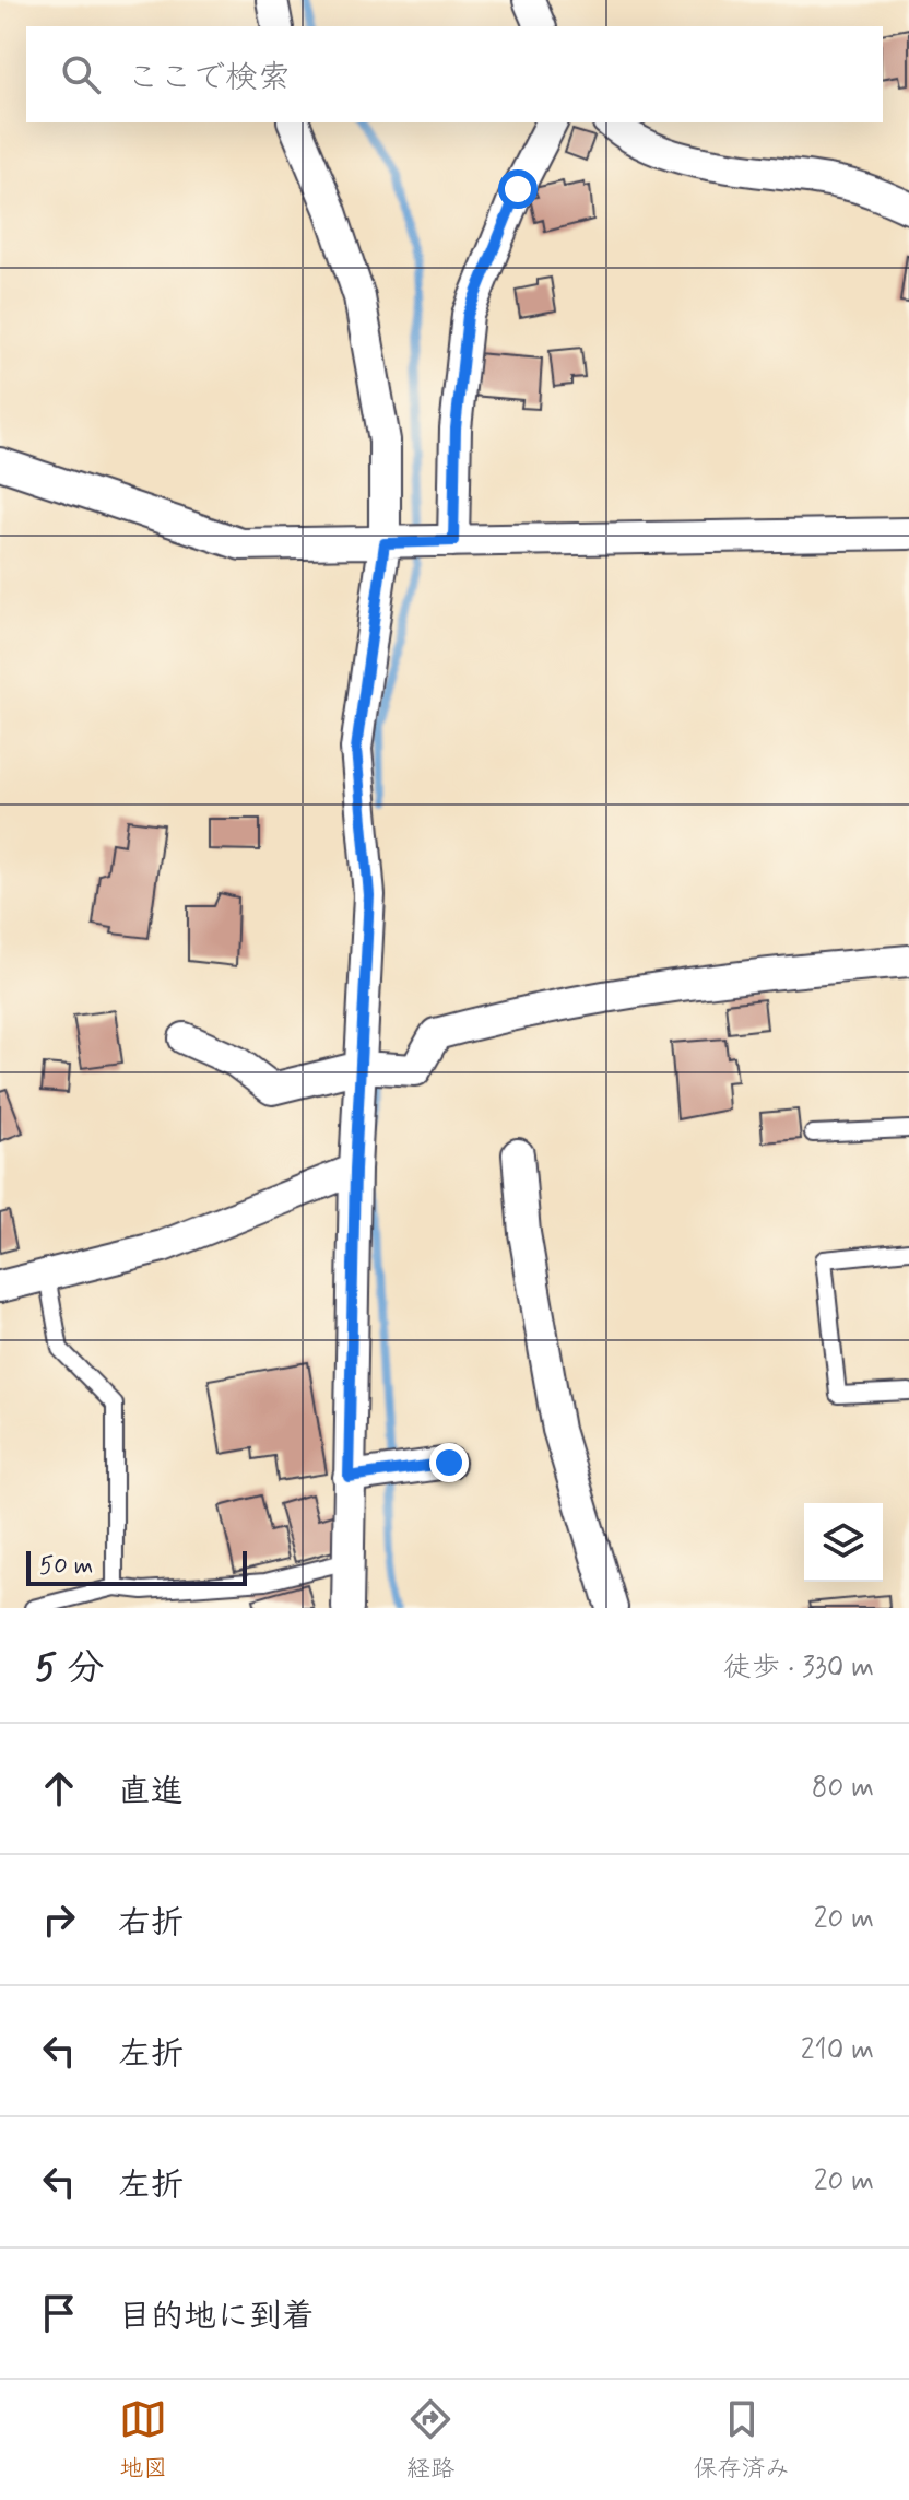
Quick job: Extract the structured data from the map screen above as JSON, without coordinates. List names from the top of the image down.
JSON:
{
  "scale_bar": "50 m",
  "page": {
    "search": "ここで検索",
    "scale": "50 m",
    "heading": ["5 分", "徒歩 · 330 m"],
    "list": [
      ["直進", "80 m"],
      ["右折", "20 m"],
      ["左折", "210 m"],
      ["左折", "20 m"],
      "目的地に到着"
    ],
    "nav": ["地図", "経路", "保存済み"]
  }
}
